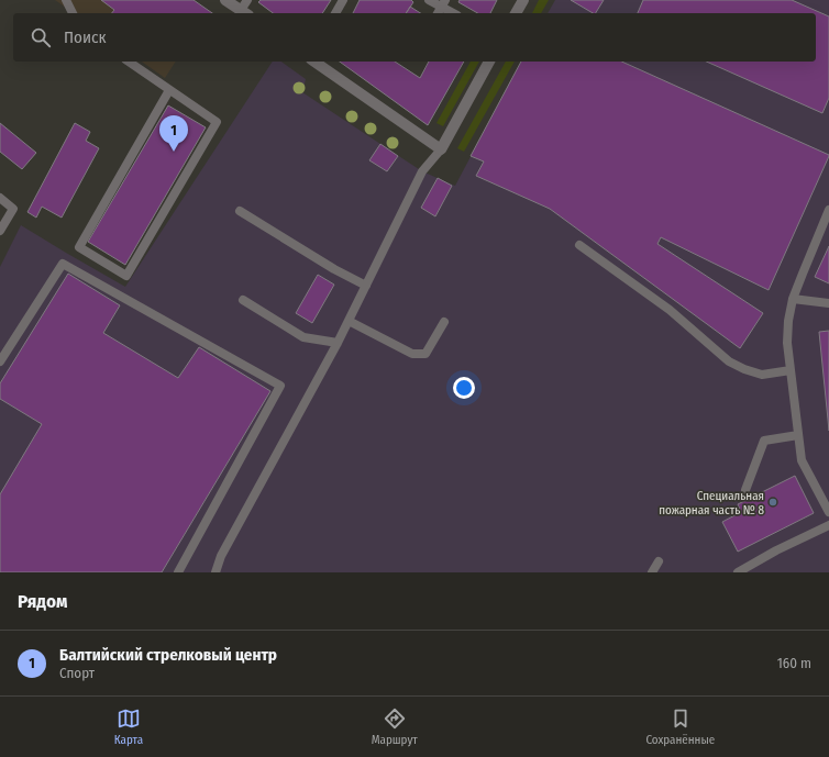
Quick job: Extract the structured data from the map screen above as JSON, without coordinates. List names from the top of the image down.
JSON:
{
  "places": ["Специальная пожарная часть № 8"],
  "page": {
    "search": "Поиск",
    "pins": "1",
    "heading": "Рядом",
    "list": [
      {
        "mark": "1",
        "name": "Балтийский стрелковый центр",
        "note": "Спорт",
        "value": "160 m"
      }
    ],
    "nav": ["Карта", "Маршрут", "Сохранённые"]
  }
}
